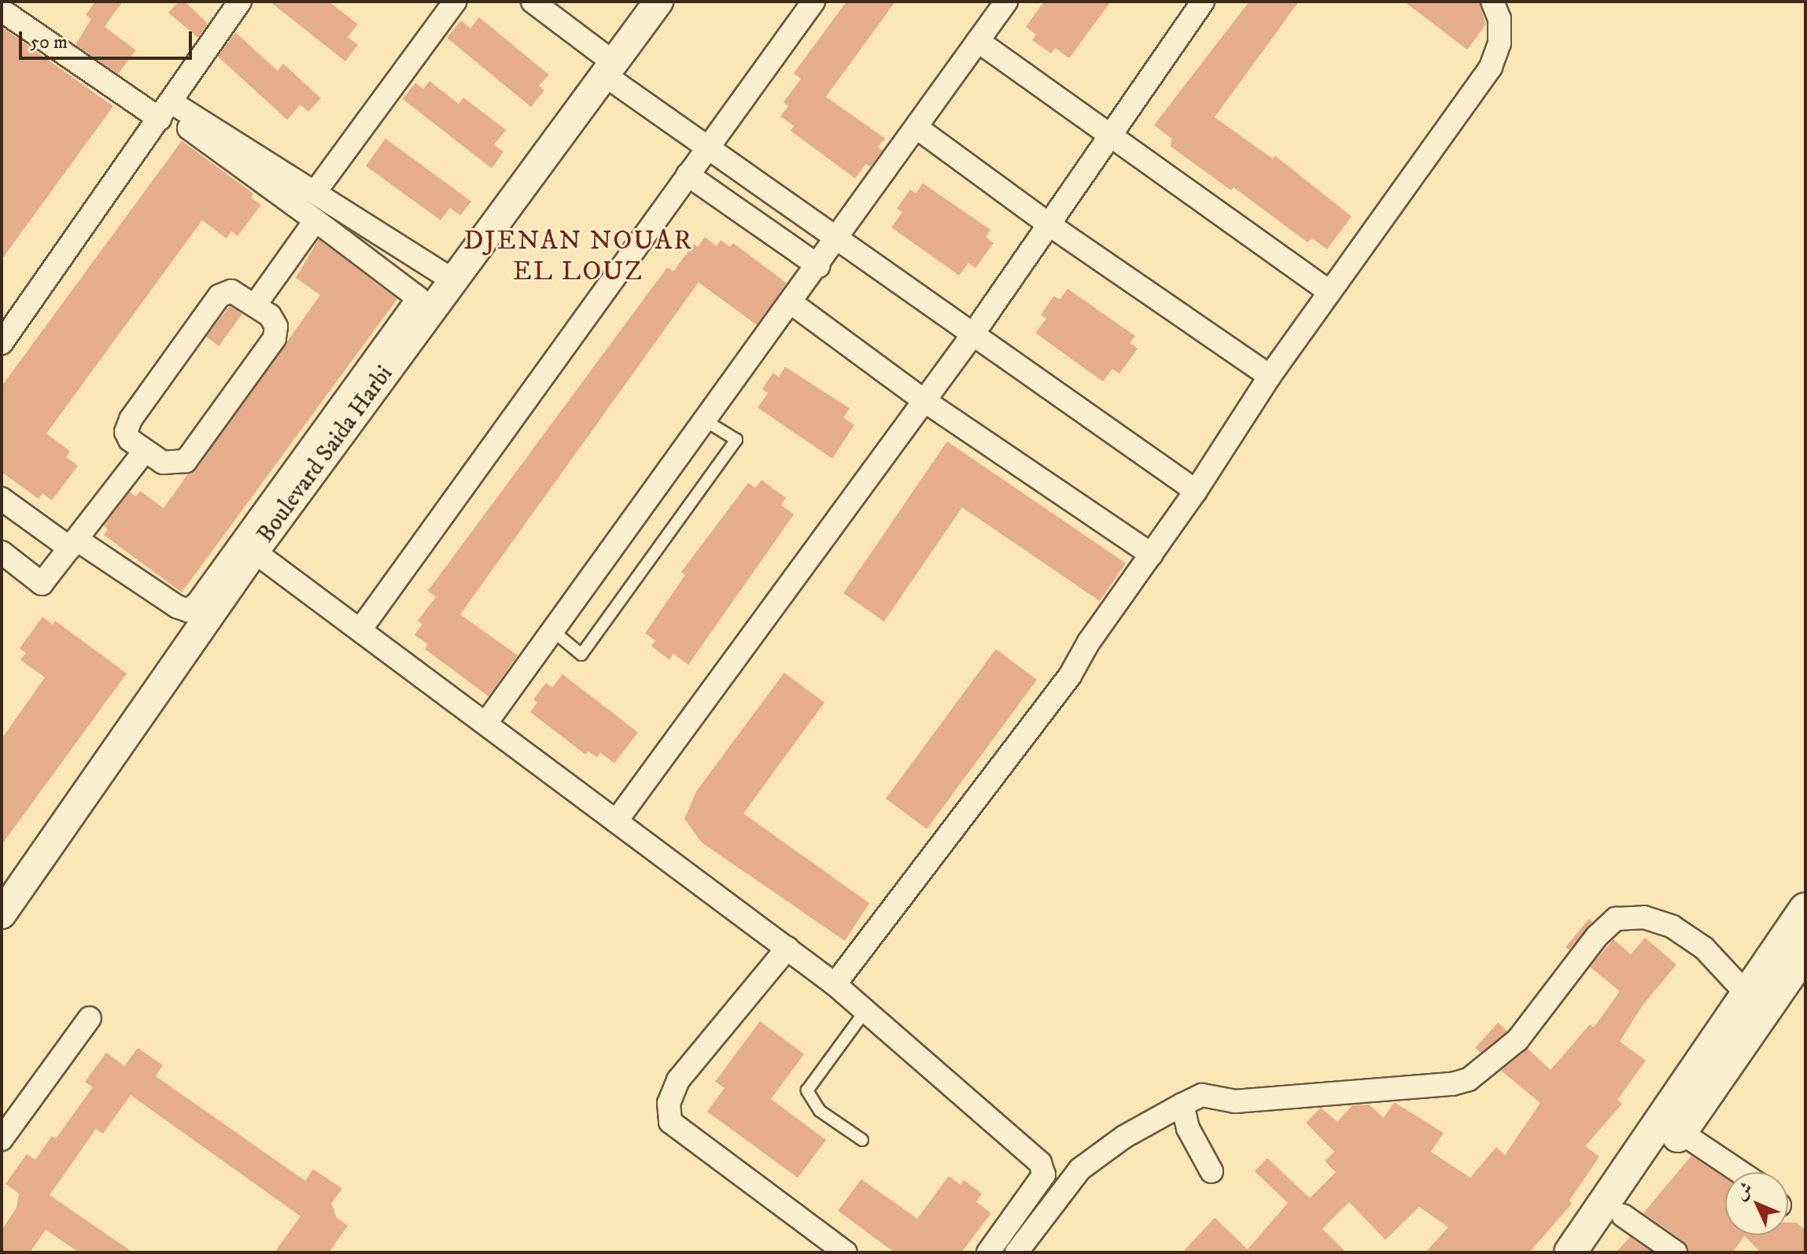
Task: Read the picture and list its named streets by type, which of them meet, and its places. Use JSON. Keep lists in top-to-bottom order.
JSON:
{
  "streets": {
    "street": ["Boulevard Saida Harbi"]
  },
  "districts": ["DJENAN NOUAR EL LOUZ"],
  "scale_bar": "50 m",
  "north": "top left"
}
